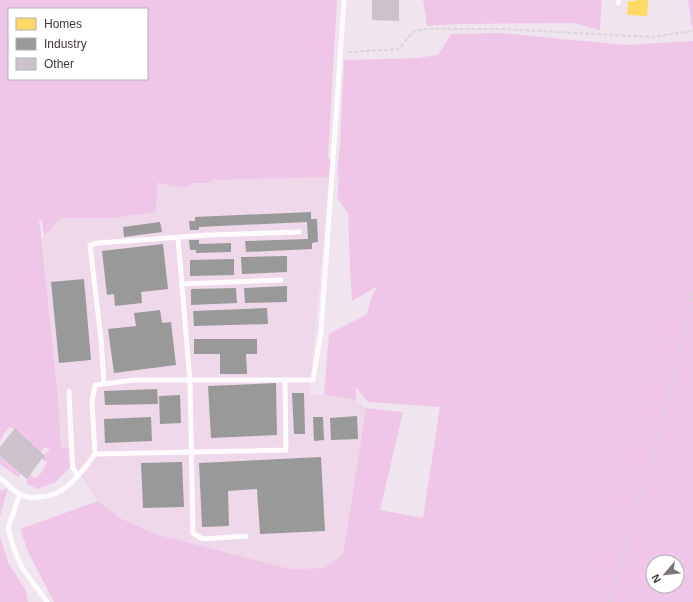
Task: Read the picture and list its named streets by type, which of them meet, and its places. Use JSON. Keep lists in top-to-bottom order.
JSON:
{
  "legend": ["Homes", "Industry", "Other"],
  "north": "bottom left"
}
